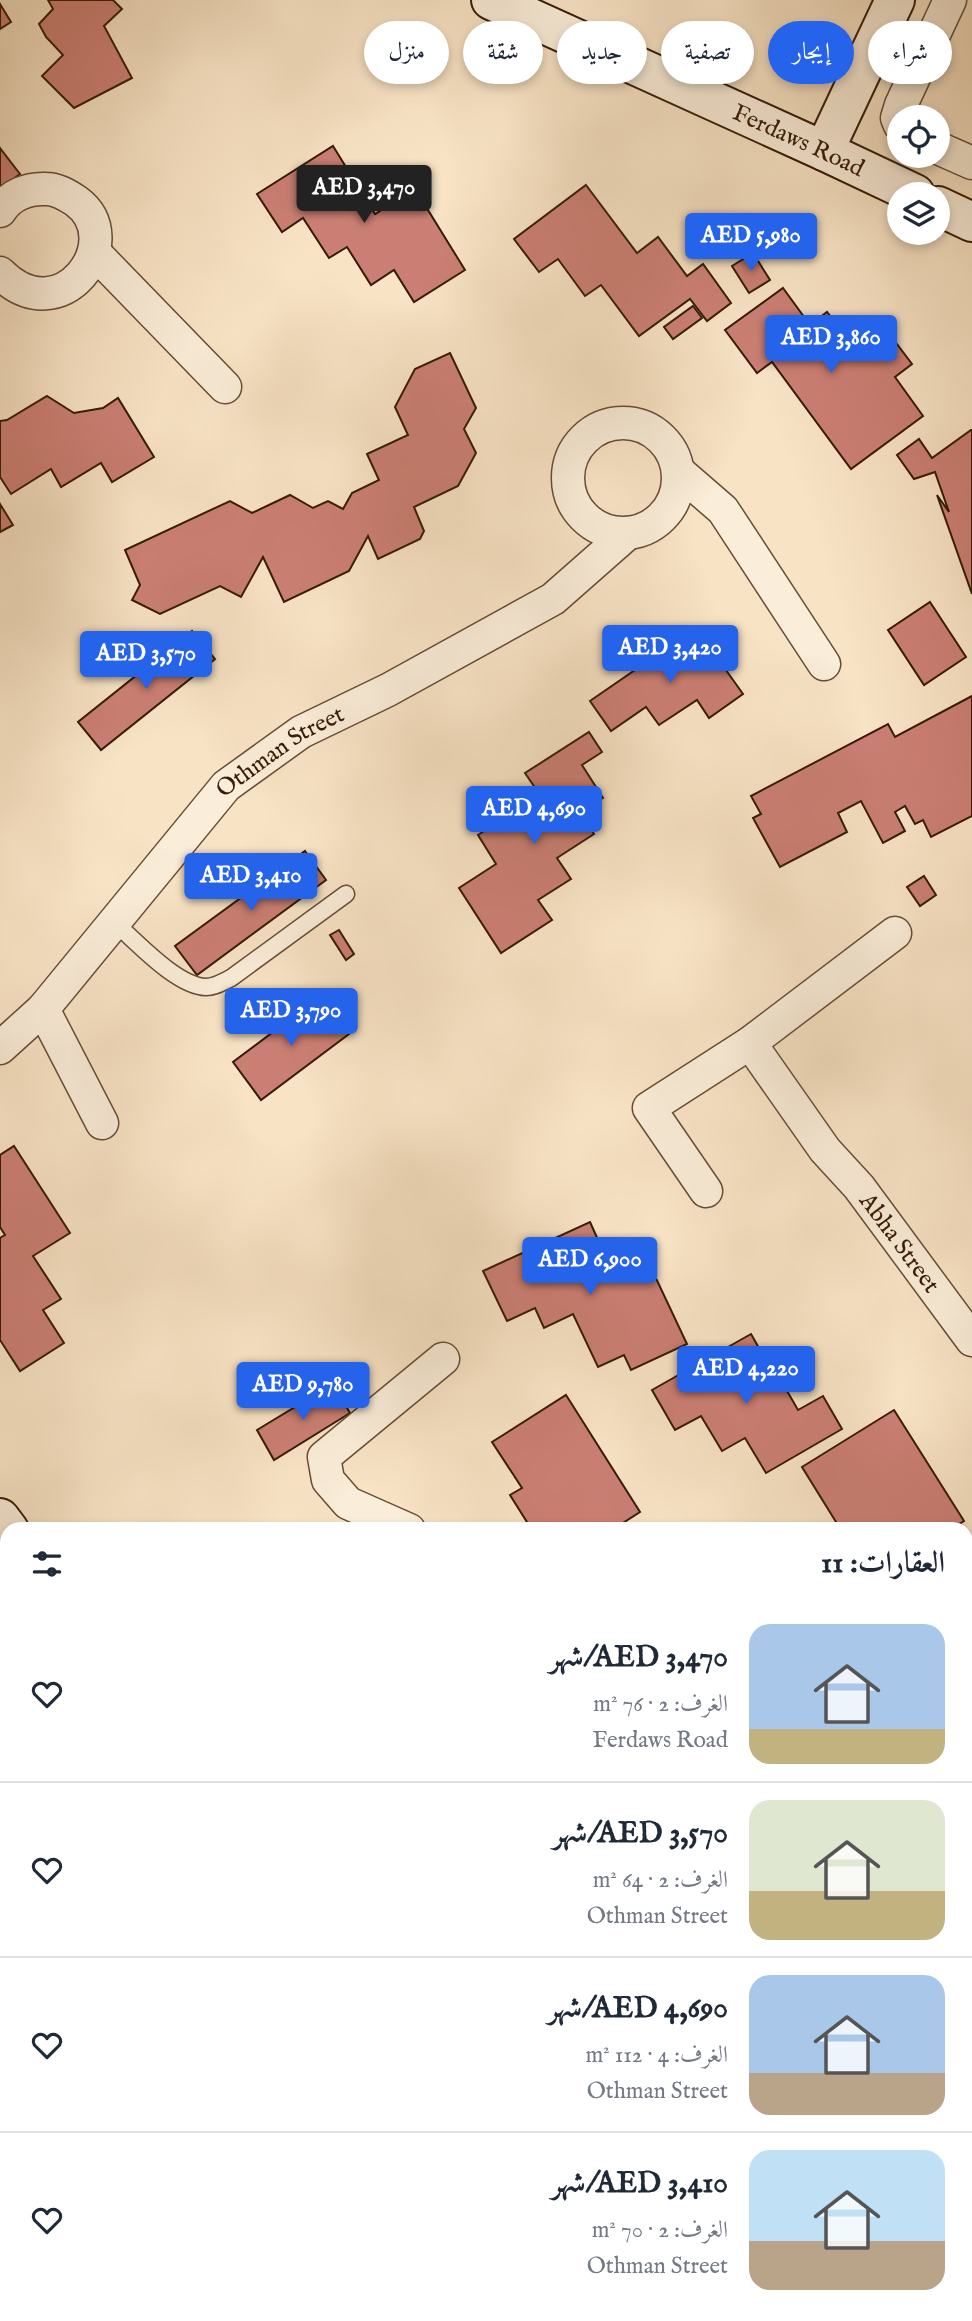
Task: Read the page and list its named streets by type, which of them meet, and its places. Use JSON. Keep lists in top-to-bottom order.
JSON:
{
  "streets": {
    "street": ["Ferdaws Road", "Othman Street", "Abha Street"]
  },
  "page": {
    "chip": [
      "شراء",
      "إيجار",
      "تصفية",
      "جديد",
      "شقة",
      "منزل"
    ],
    "price": [
      "AED 3,470",
      "AED 5,980",
      "AED 3,860",
      "AED 3,420",
      "AED 3,570",
      "AED 4,690",
      "AED 3,410",
      "AED 3,790",
      "AED 6,900",
      "AED 4,220",
      "AED 9,780"
    ],
    "heading": "العقارات: 11",
    "list": [
      {
        "name": "AED 3,470/شهر",
        "note": "الغرف: 2 · 76 m² · Ferdaws Road"
      },
      {
        "name": "AED 3,570/شهر",
        "note": "الغرف: 2 · 64 m² · Othman Street"
      },
      {
        "name": "AED 4,690/شهر",
        "note": "الغرف: 4 · 112 m² · Othman Street"
      },
      {
        "name": "AED 3,410/شهر",
        "note": "الغرف: 2 · 70 m² · Othman Street"
      }
    ]
  }
}
